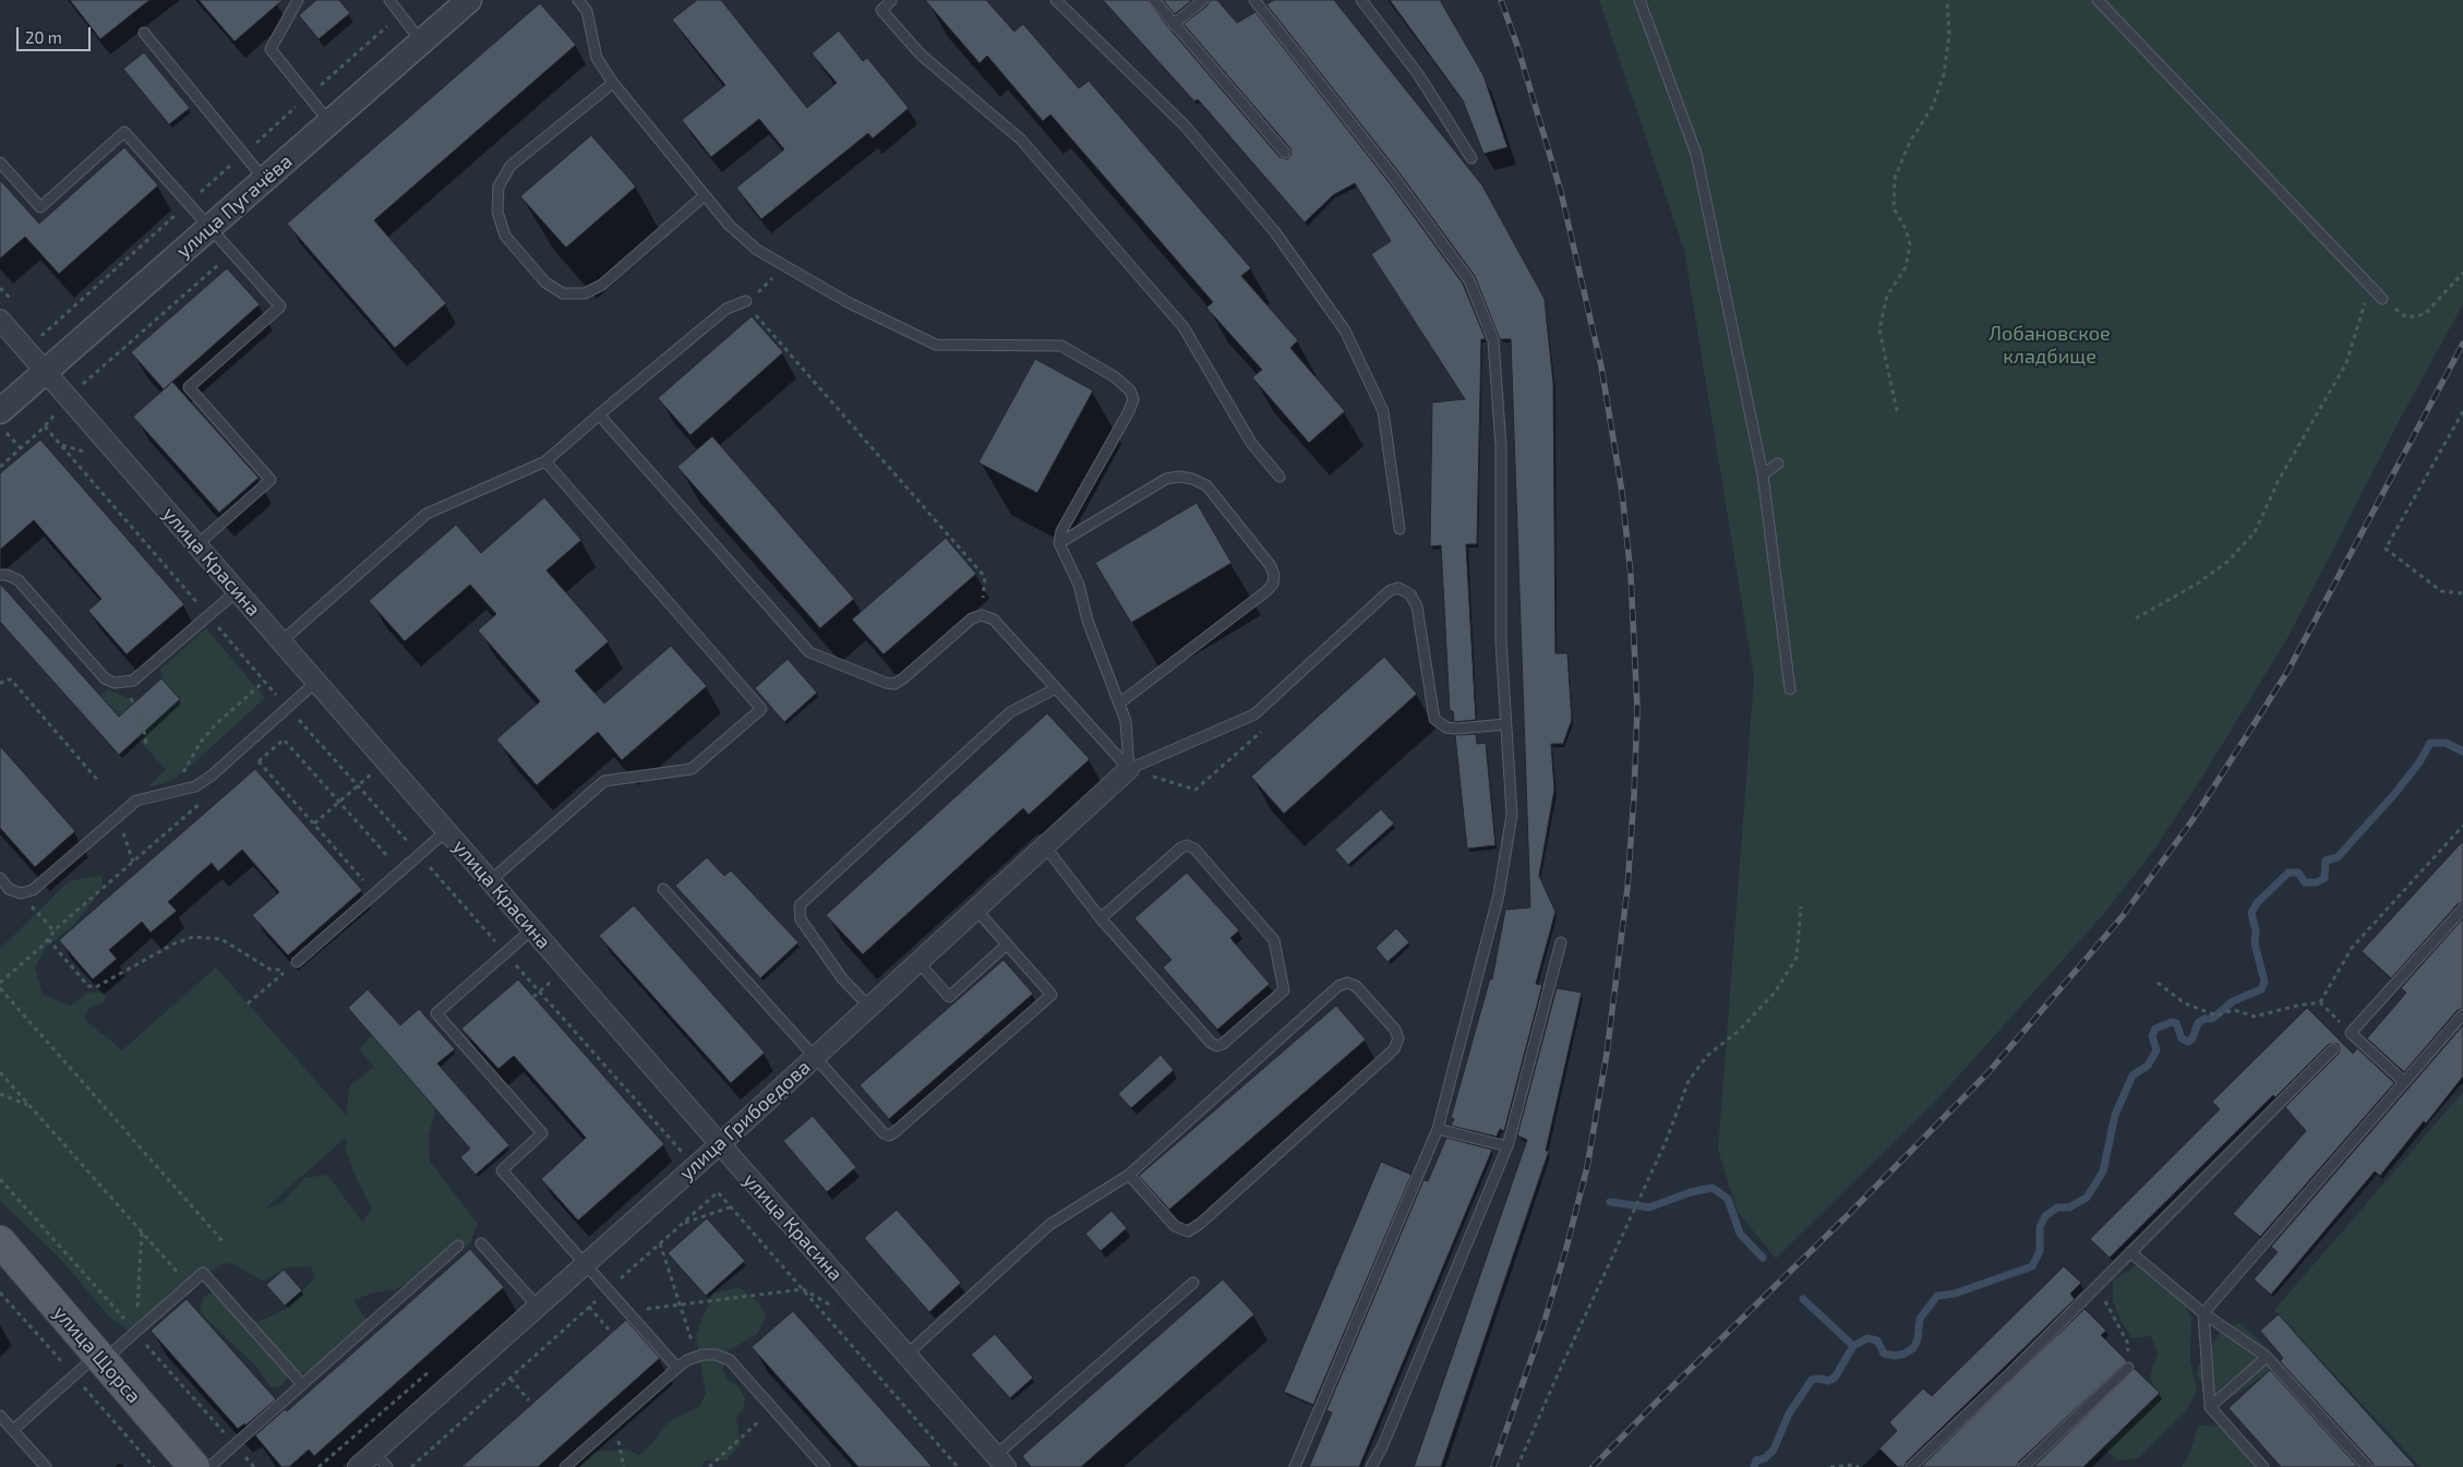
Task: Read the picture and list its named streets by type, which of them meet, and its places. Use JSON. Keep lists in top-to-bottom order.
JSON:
{
  "streets": {
    "main road": ["улица Щорса"],
    "street": ["улица Пугачёва", "улица Красина", "улица Грибоедова"]
  },
  "crossings": [
    ["улица Пугачёва", "улица Красина"],
    ["улица Красина", "улица Грибоедова"]
  ],
  "parks": ["Лобановское кладбище"],
  "scale_bar": "20 m"
}
